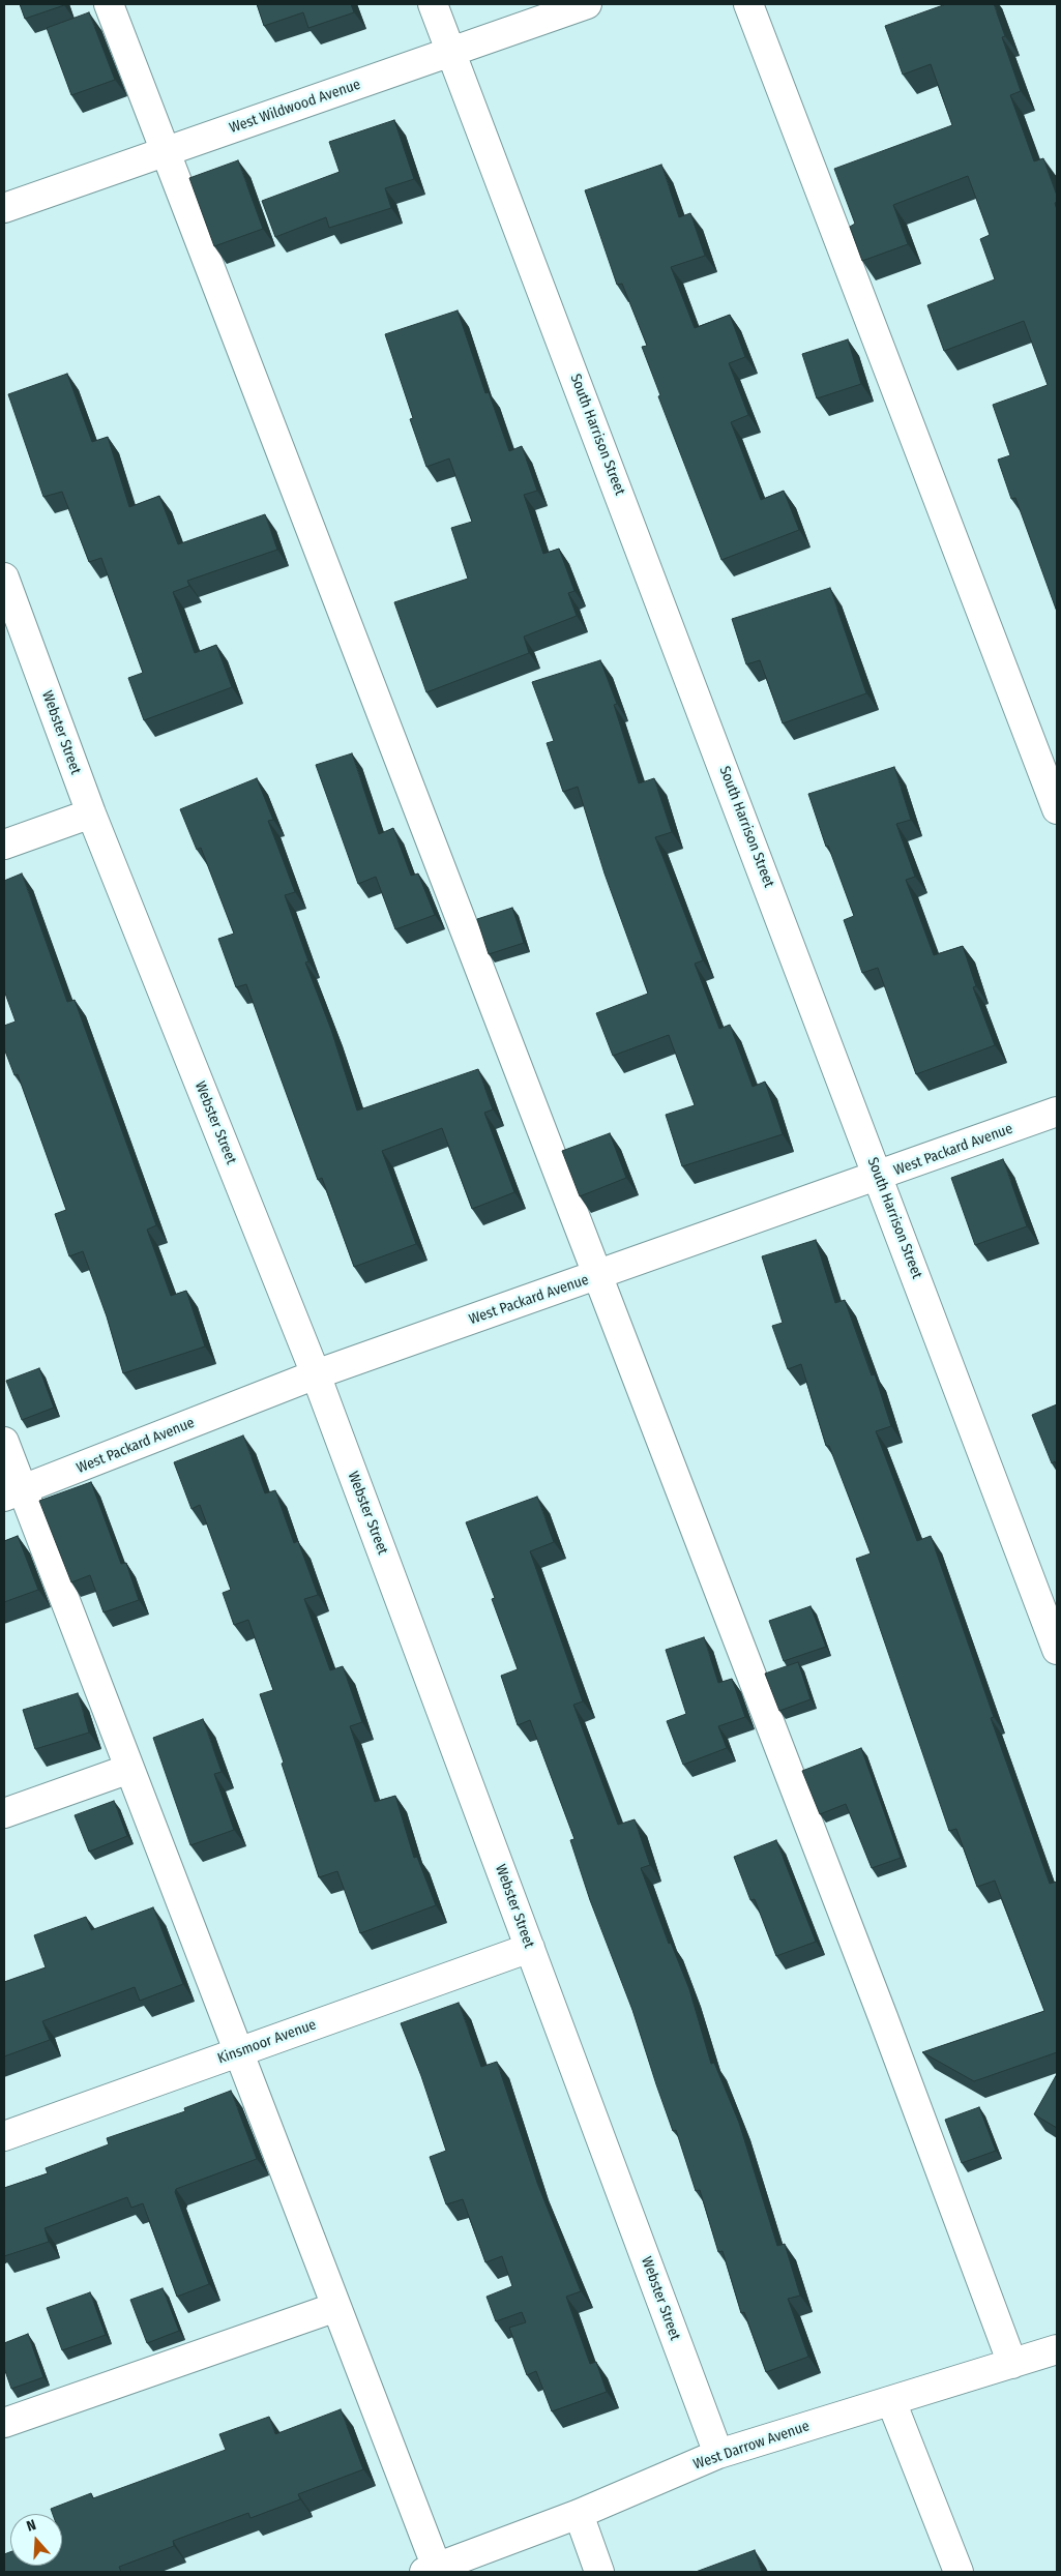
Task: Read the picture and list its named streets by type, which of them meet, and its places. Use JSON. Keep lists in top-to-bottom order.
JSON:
{
  "streets": {
    "street": [
      "West Wildwood Avenue",
      "South Harrison Street",
      "Webster Street",
      "West Packard Avenue",
      "Kinsmoor Avenue",
      "West Darrow Avenue"
    ]
  },
  "crossings": [
    ["West Wildwood Avenue", "South Harrison Street"],
    ["South Harrison Street", "West Packard Avenue"],
    ["Webster Street", "West Packard Avenue"],
    ["Webster Street", "Kinsmoor Avenue"],
    ["Webster Street", "West Darrow Avenue"]
  ],
  "north": "top"
}
